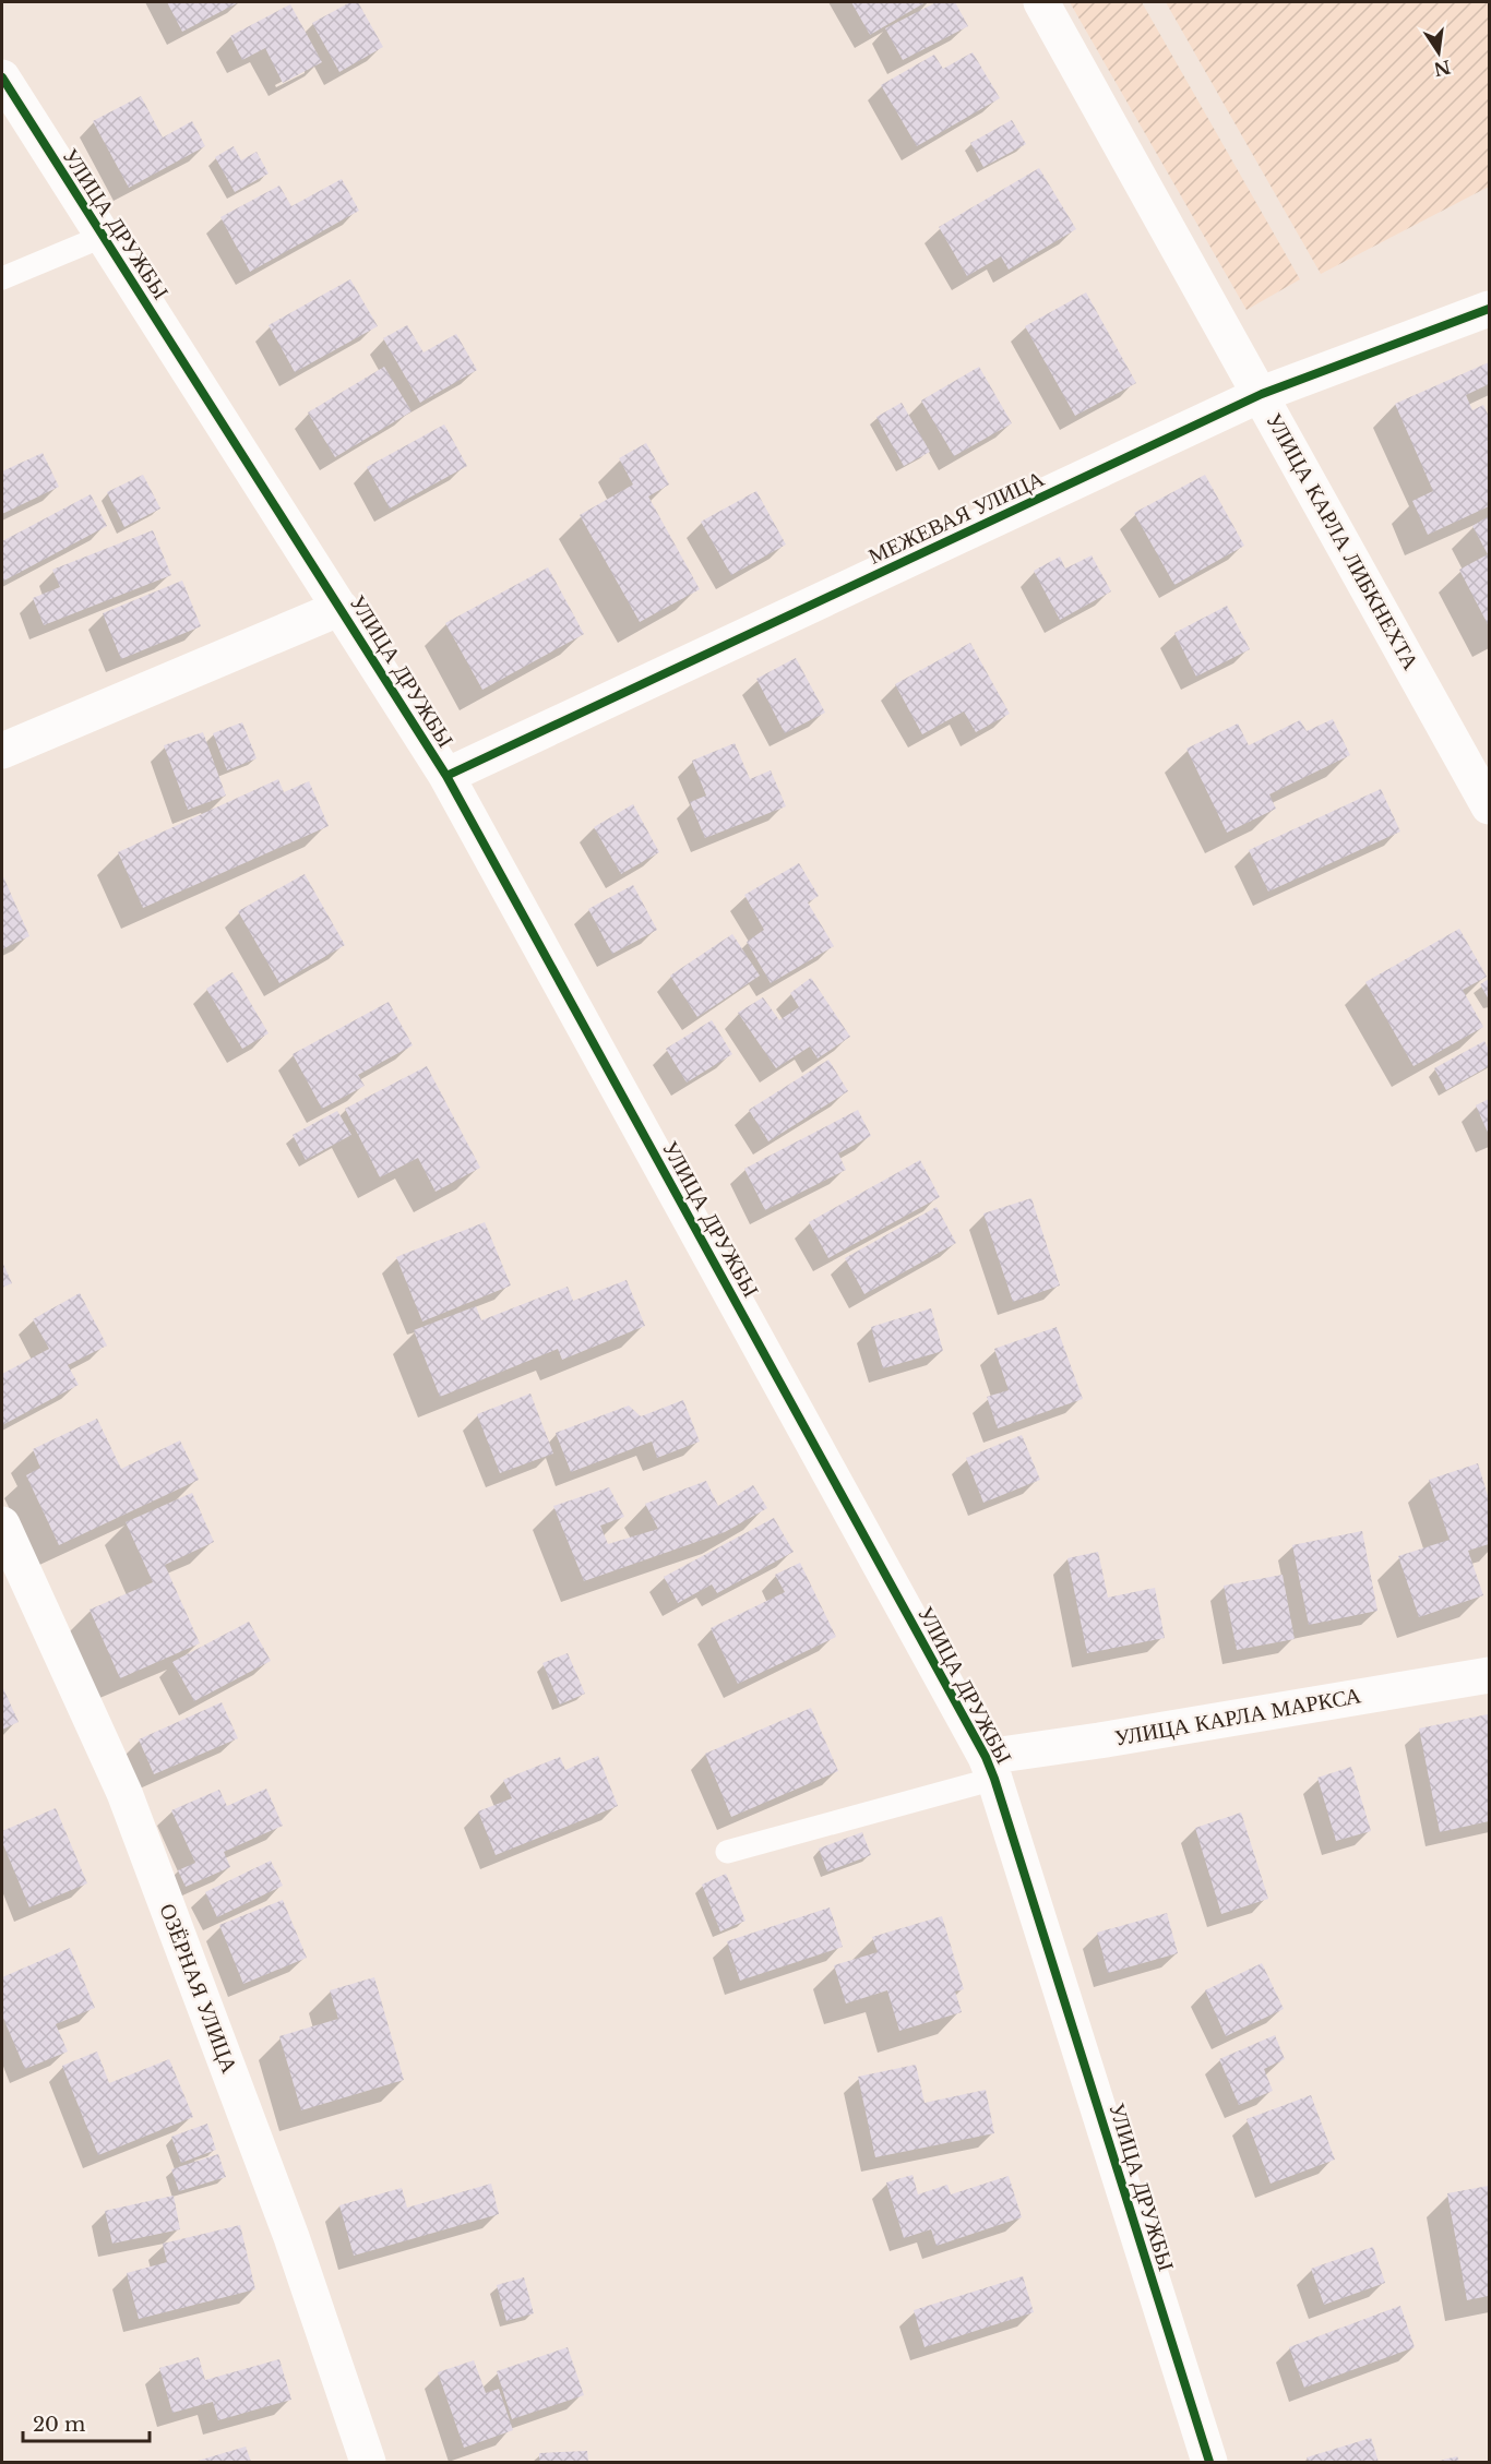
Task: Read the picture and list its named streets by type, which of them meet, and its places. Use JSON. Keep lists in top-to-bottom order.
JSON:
{
  "streets": {
    "street": [
      "УЛИЦА ДРУЖБЫ",
      "МЕЖЕВАЯ УЛИЦА",
      "УЛИЦА КАРЛА ЛИБКНЕХТА",
      "УЛИЦА КАРЛА МАРКСА",
      "ОЗЁРНАЯ УЛИЦА"
    ]
  },
  "crossings": [
    ["УЛИЦА ДРУЖБЫ", "МЕЖЕВАЯ УЛИЦА"],
    ["УЛИЦА ДРУЖБЫ", "УЛИЦА КАРЛА МАРКСА"],
    ["МЕЖЕВАЯ УЛИЦА", "УЛИЦА КАРЛА ЛИБКНЕХТА"]
  ],
  "scale_bar": "20 m",
  "north": "bottom"
}
